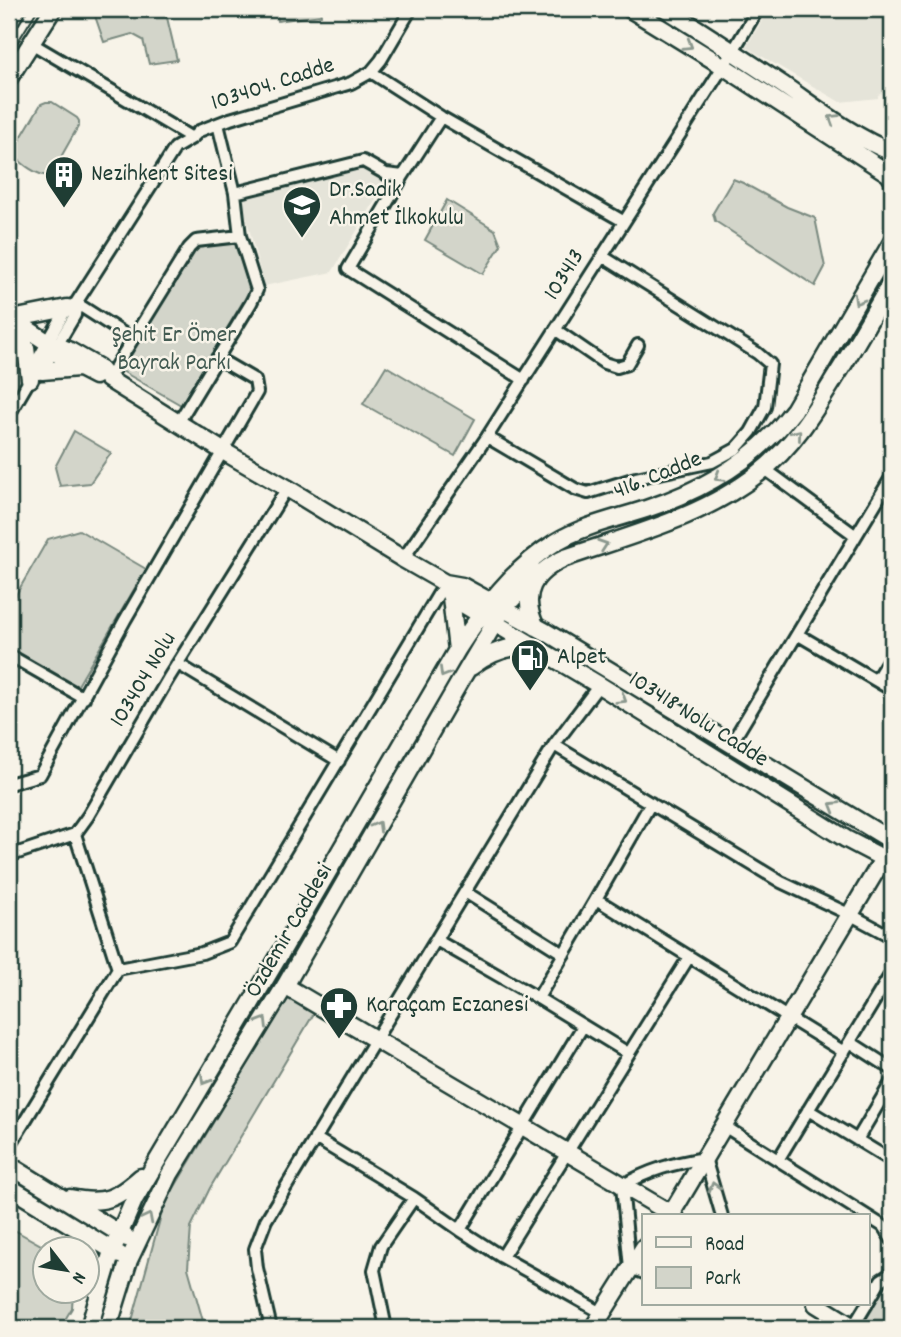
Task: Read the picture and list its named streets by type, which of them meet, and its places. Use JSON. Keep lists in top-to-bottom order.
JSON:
{
  "streets": {
    "main road": ["416. Cadde", "103418 Nolu Cadde", "Özdemir Caddesi"],
    "street": ["103404. Cadde", "103413", "103404 Nolu"]
  },
  "crossings": [
    ["416. Cadde", "103418 Nolu Cadde"],
    ["416. Cadde", "Özdemir Caddesi"],
    ["103418 Nolu Cadde", "Özdemir Caddesi"]
  ],
  "one_way": ["416. Cadde"],
  "parks": ["Şehit Er Ömer Bayrak Parkı"],
  "places": {
    "building": ["Nezihkent Sitesi"],
    "school or university": ["Dr.Sadık Ahmet İlkokulu"],
    "fuel station": ["Alpet"],
    "pharmacy": ["Karaçam Eczanesi"]
  },
  "legend": ["Road", "Park"],
  "north": "bottom right"
}
